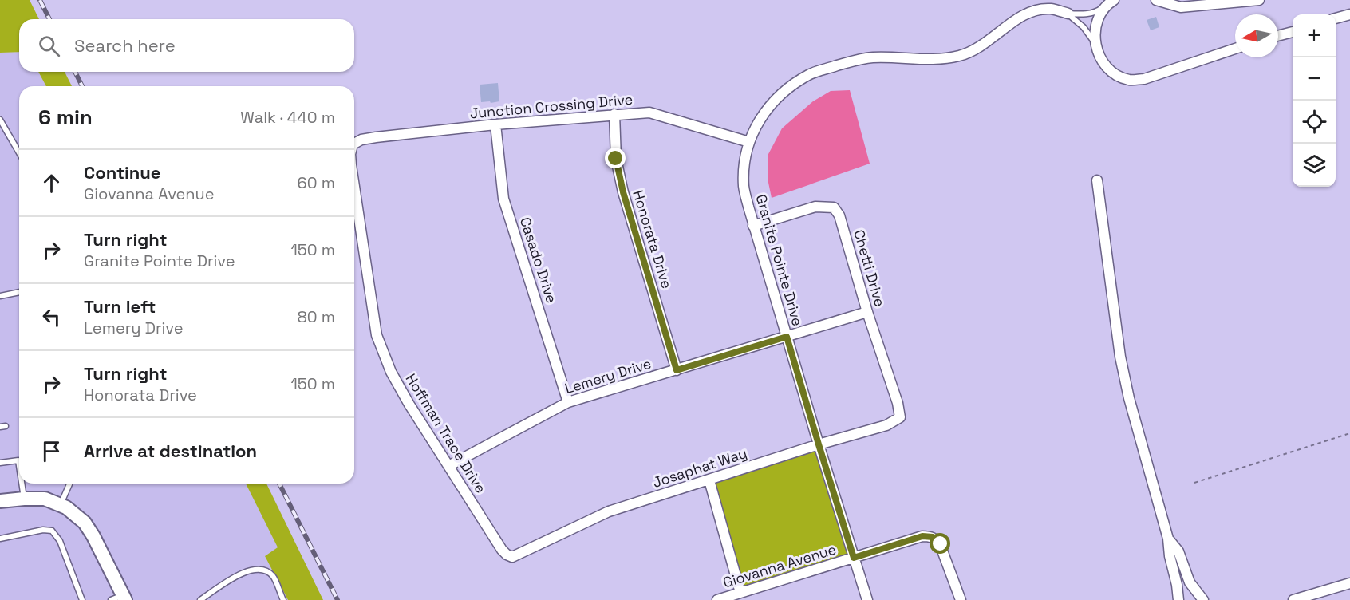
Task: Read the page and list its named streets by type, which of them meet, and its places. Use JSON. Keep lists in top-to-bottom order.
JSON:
{
  "streets": {
    "street": [
      "Junction Crossing Drive",
      "Honorata Drive",
      "Casado Drive",
      "Granite Pointe Drive",
      "Chetti Drive",
      "Lemery Drive",
      "Hoffman Trace Drive",
      "Josaphat Way",
      "Giovanna Avenue"
    ]
  },
  "crossings": [
    ["Junction Crossing Drive", "Honorata Drive"],
    ["Junction Crossing Drive", "Casado Drive"],
    ["Junction Crossing Drive", "Granite Pointe Drive"],
    ["Honorata Drive", "Lemery Drive"],
    ["Casado Drive", "Lemery Drive"],
    ["Granite Pointe Drive", "Chetti Drive"],
    ["Granite Pointe Drive", "Lemery Drive"],
    ["Granite Pointe Drive", "Josaphat Way"],
    ["Granite Pointe Drive", "Giovanna Avenue"],
    ["Chetti Drive", "Lemery Drive"],
    ["Chetti Drive", "Josaphat Way"],
    ["Lemery Drive", "Hoffman Trace Drive"],
    ["Hoffman Trace Drive", "Josaphat Way"]
  ],
  "north": "left",
  "page": {
    "map_buttons": ["+", "−"],
    "search": "Search here",
    "heading": ["6 min", "Walk · 440 m"],
    "list": [
      ["Continue", "Giovanna Avenue", "60 m"],
      ["Turn right", "Granite Pointe Drive", "150 m"],
      ["Turn left", "Lemery Drive", "80 m"],
      ["Turn right", "Honorata Drive", "150 m"],
      "Arrive at destination"
    ]
  }
}
